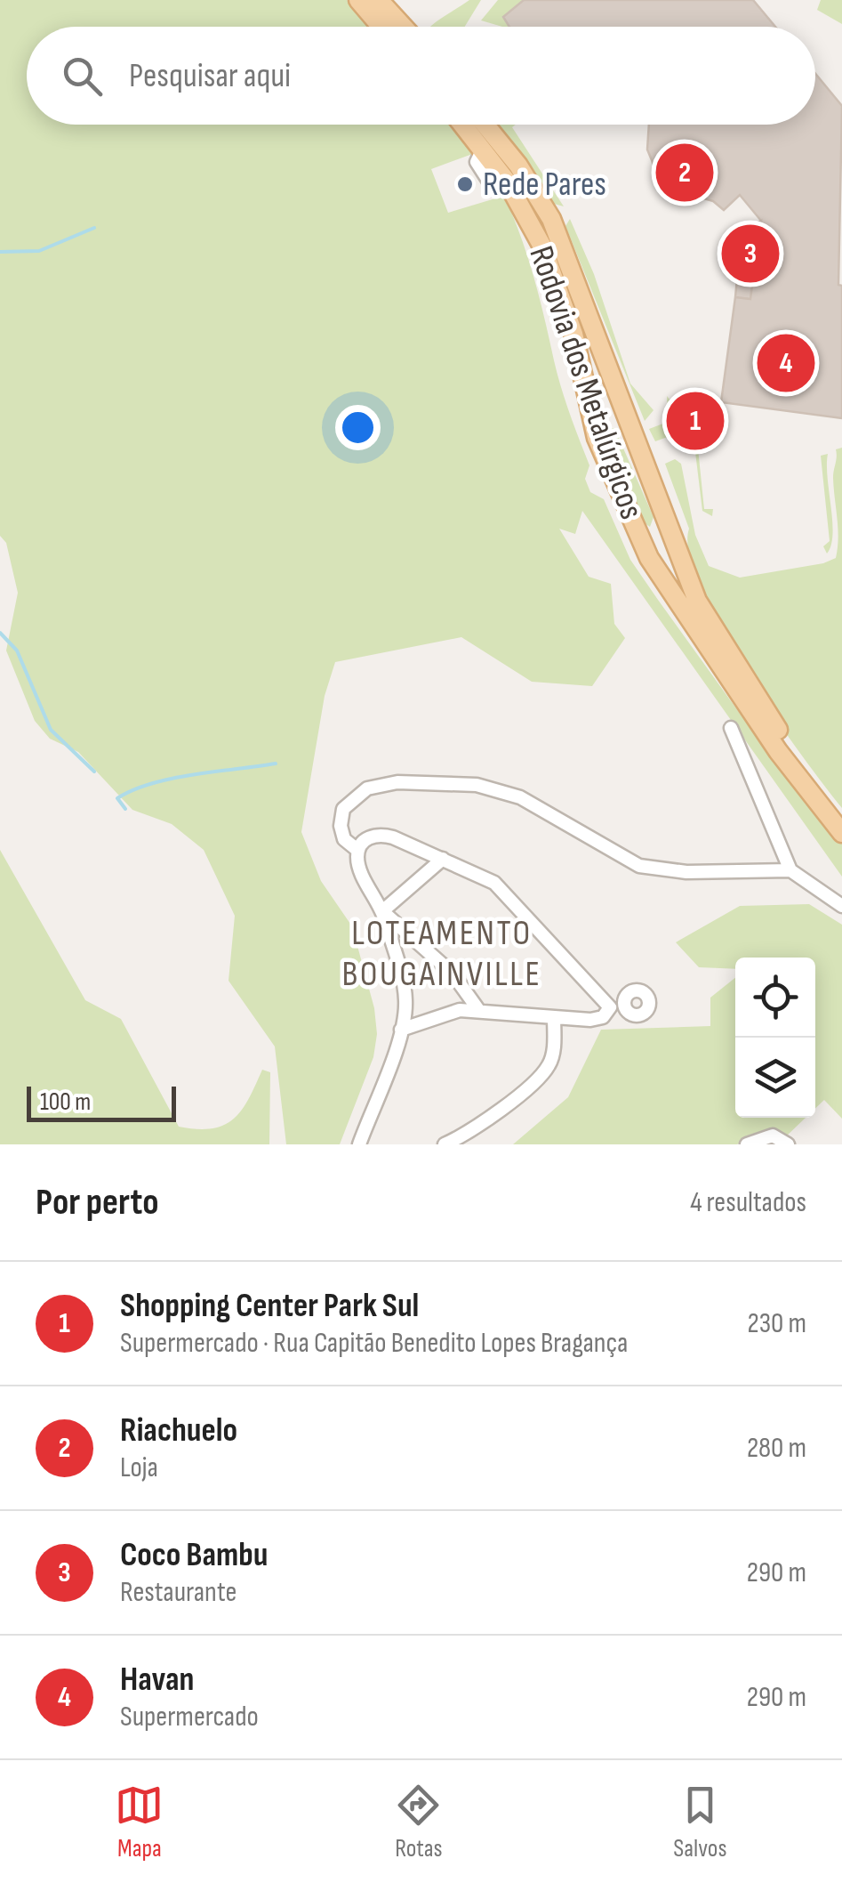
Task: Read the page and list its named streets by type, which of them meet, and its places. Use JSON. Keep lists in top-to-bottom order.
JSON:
{
  "streets": {
    "main road": ["Rodovia dos Metalúrgicos"]
  },
  "districts": ["LOTEAMENTO BOUGAINVILLE"],
  "places": ["Rede Pares"],
  "scale_bar": "100 m",
  "page": {
    "search": "Pesquisar aqui",
    "pins": [
      "2",
      "3",
      "4",
      "1"
    ],
    "scale": "100 m",
    "heading": ["Por perto", "4 resultados"],
    "list": [
      {
        "mark": "1",
        "name": "Shopping Center Park Sul",
        "note": "Supermercado · Rua Capitão Benedito Lopes Bragança",
        "value": "230 m"
      },
      {
        "mark": "2",
        "name": "Riachuelo",
        "note": "Loja",
        "value": "280 m"
      },
      {
        "mark": "3",
        "name": "Coco Bambu",
        "note": "Restaurante",
        "value": "290 m"
      },
      {
        "mark": "4",
        "name": "Havan",
        "note": "Supermercado",
        "value": "290 m"
      }
    ],
    "nav": ["Mapa", "Rotas", "Salvos"]
  }
}
